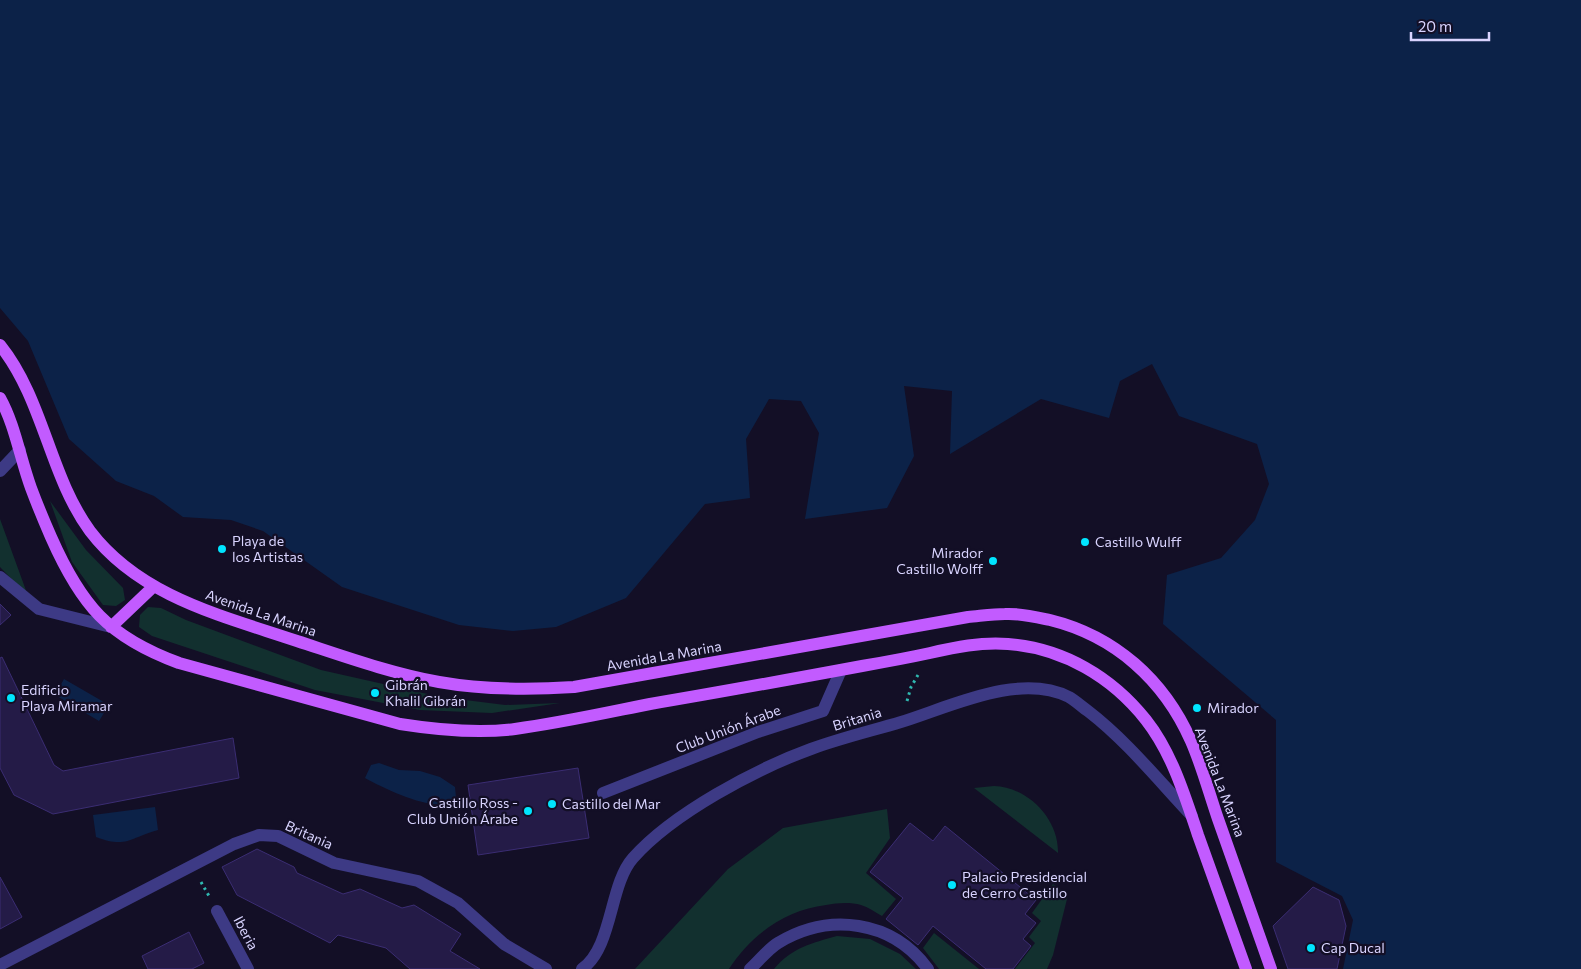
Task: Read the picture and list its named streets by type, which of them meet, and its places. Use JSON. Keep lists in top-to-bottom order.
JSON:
{
  "streets": {
    "main road": ["Avenida La Marina"],
    "street": ["Britania", "Club Unión Árabe", "Iberia"]
  },
  "places": [
    "Castillo Wulff",
    "Playa de los Artistas",
    "Mirador Castillo Wolff",
    "Gibrán Khalil Gibrán",
    "Edificio Playa Miramar",
    "Mirador",
    "Castillo del Mar",
    "Castillo Ross - Club Unión Árabe",
    "Palacio Presidencial de Cerro Castillo",
    "Cap Ducal"
  ],
  "scale_bar": "20 m"
}
